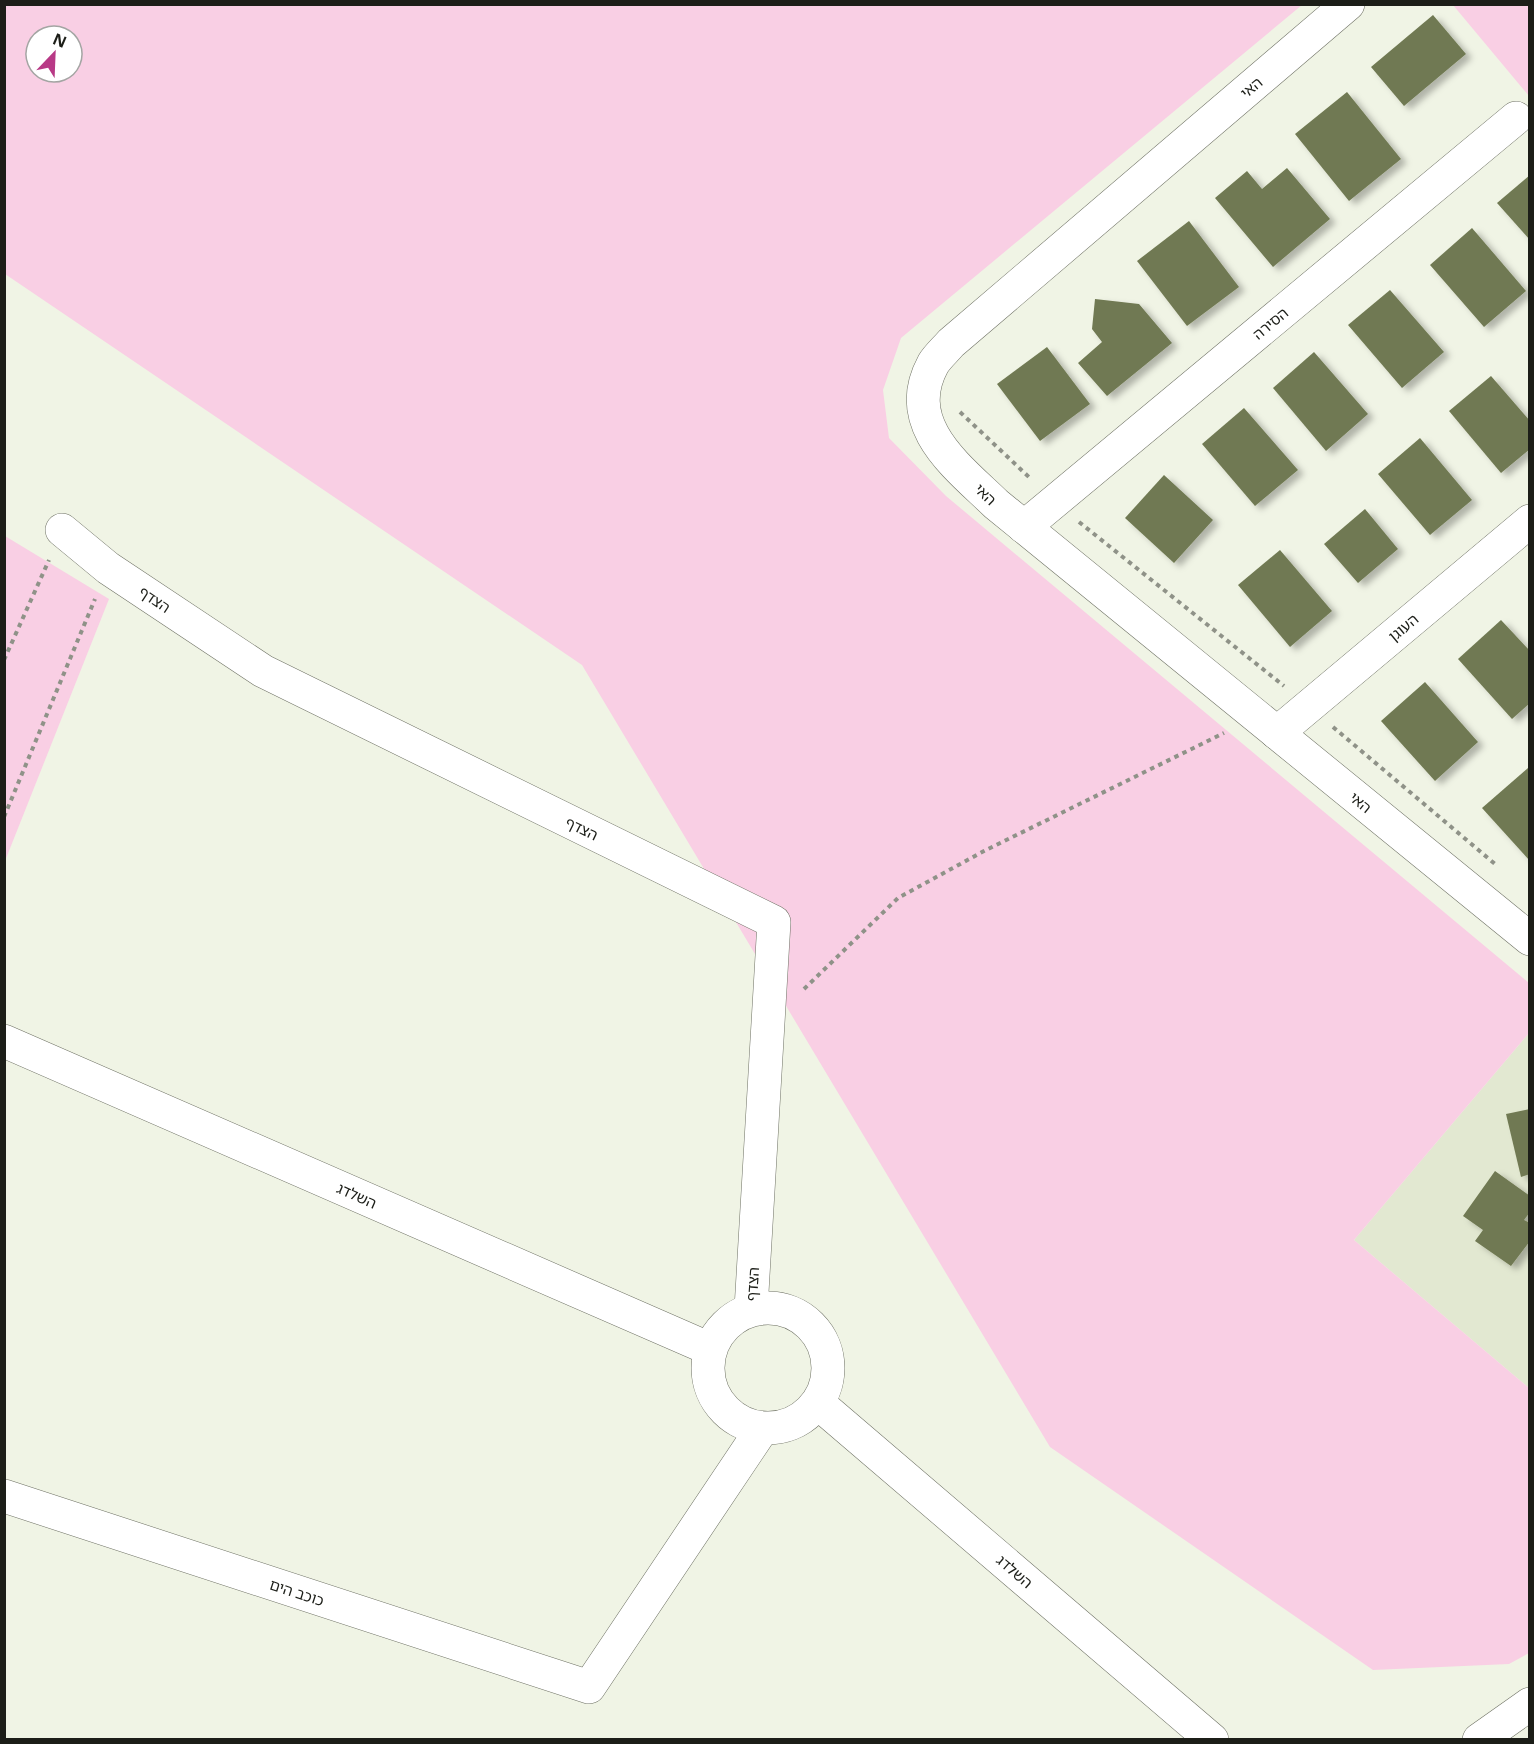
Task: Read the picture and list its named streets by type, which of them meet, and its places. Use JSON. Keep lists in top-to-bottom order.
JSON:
{
  "streets": {
    "street": [
      "האי",
      "הסירה",
      "הצדף",
      "העוגן",
      "השלדג",
      "כוכב הים"
    ]
  },
  "crossings": [
    ["האי", "הסירה"],
    ["האי", "העוגן"],
    ["הצדף", "השלדג"],
    ["הצדף", "כוכב הים"],
    ["השלדג", "כוכב הים"]
  ],
  "north": "top right"
}
